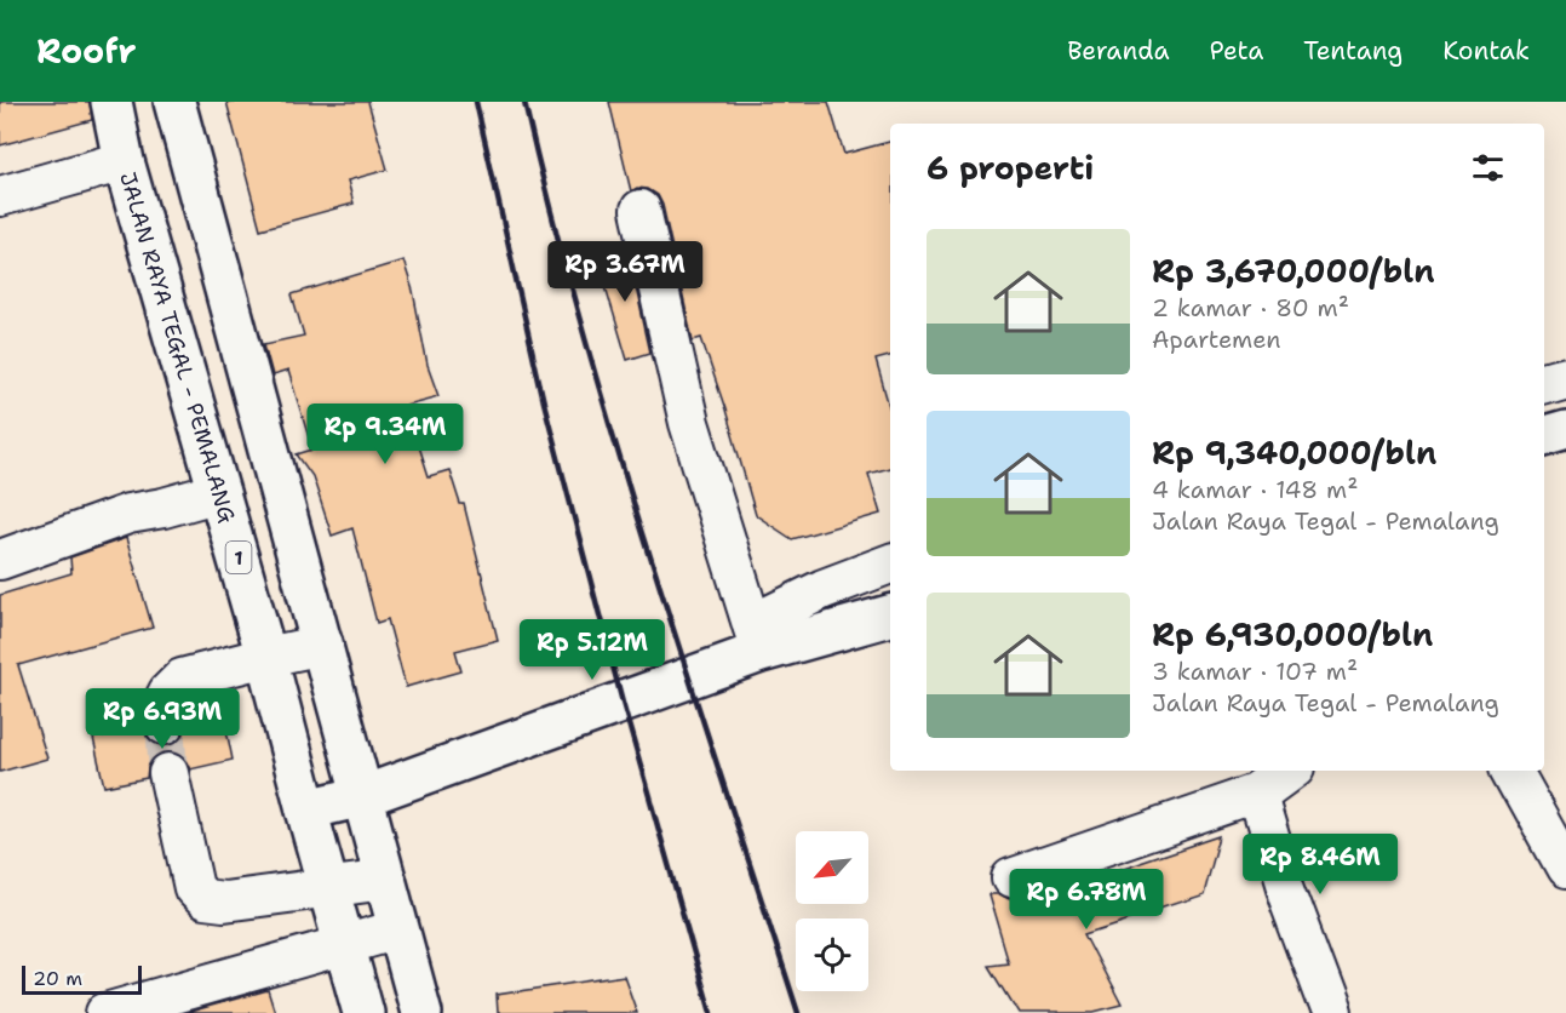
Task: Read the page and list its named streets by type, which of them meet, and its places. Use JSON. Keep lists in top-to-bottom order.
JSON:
{
  "streets": {
    "main road": ["JALAN RAYA TEGAL - PEMALANG", "1"]
  },
  "scale_bar": "20 m",
  "north": "bottom left",
  "page": {
    "header": "Roofr",
    "nav": [
      "Beranda",
      "Peta",
      "Tentang",
      "Kontak"
    ],
    "heading": "6 properti",
    "list": [
      {
        "name": "Rp 3,670,000/bln",
        "note": "2 kamar · 80 m² · Apartemen"
      },
      {
        "name": "Rp 9,340,000/bln",
        "note": "4 kamar · 148 m² · Jalan Raya Tegal - Pemalang"
      },
      {
        "name": "Rp 6,930,000/bln",
        "note": "3 kamar · 107 m² · Jalan Raya Tegal - Pemalang"
      }
    ],
    "price": [
      "Rp 3.67M",
      "Rp 9.34M",
      "Rp 5.12M",
      "Rp 6.93M",
      "Rp 8.46M",
      "Rp 6.78M"
    ],
    "scale": "20 m"
  }
}
